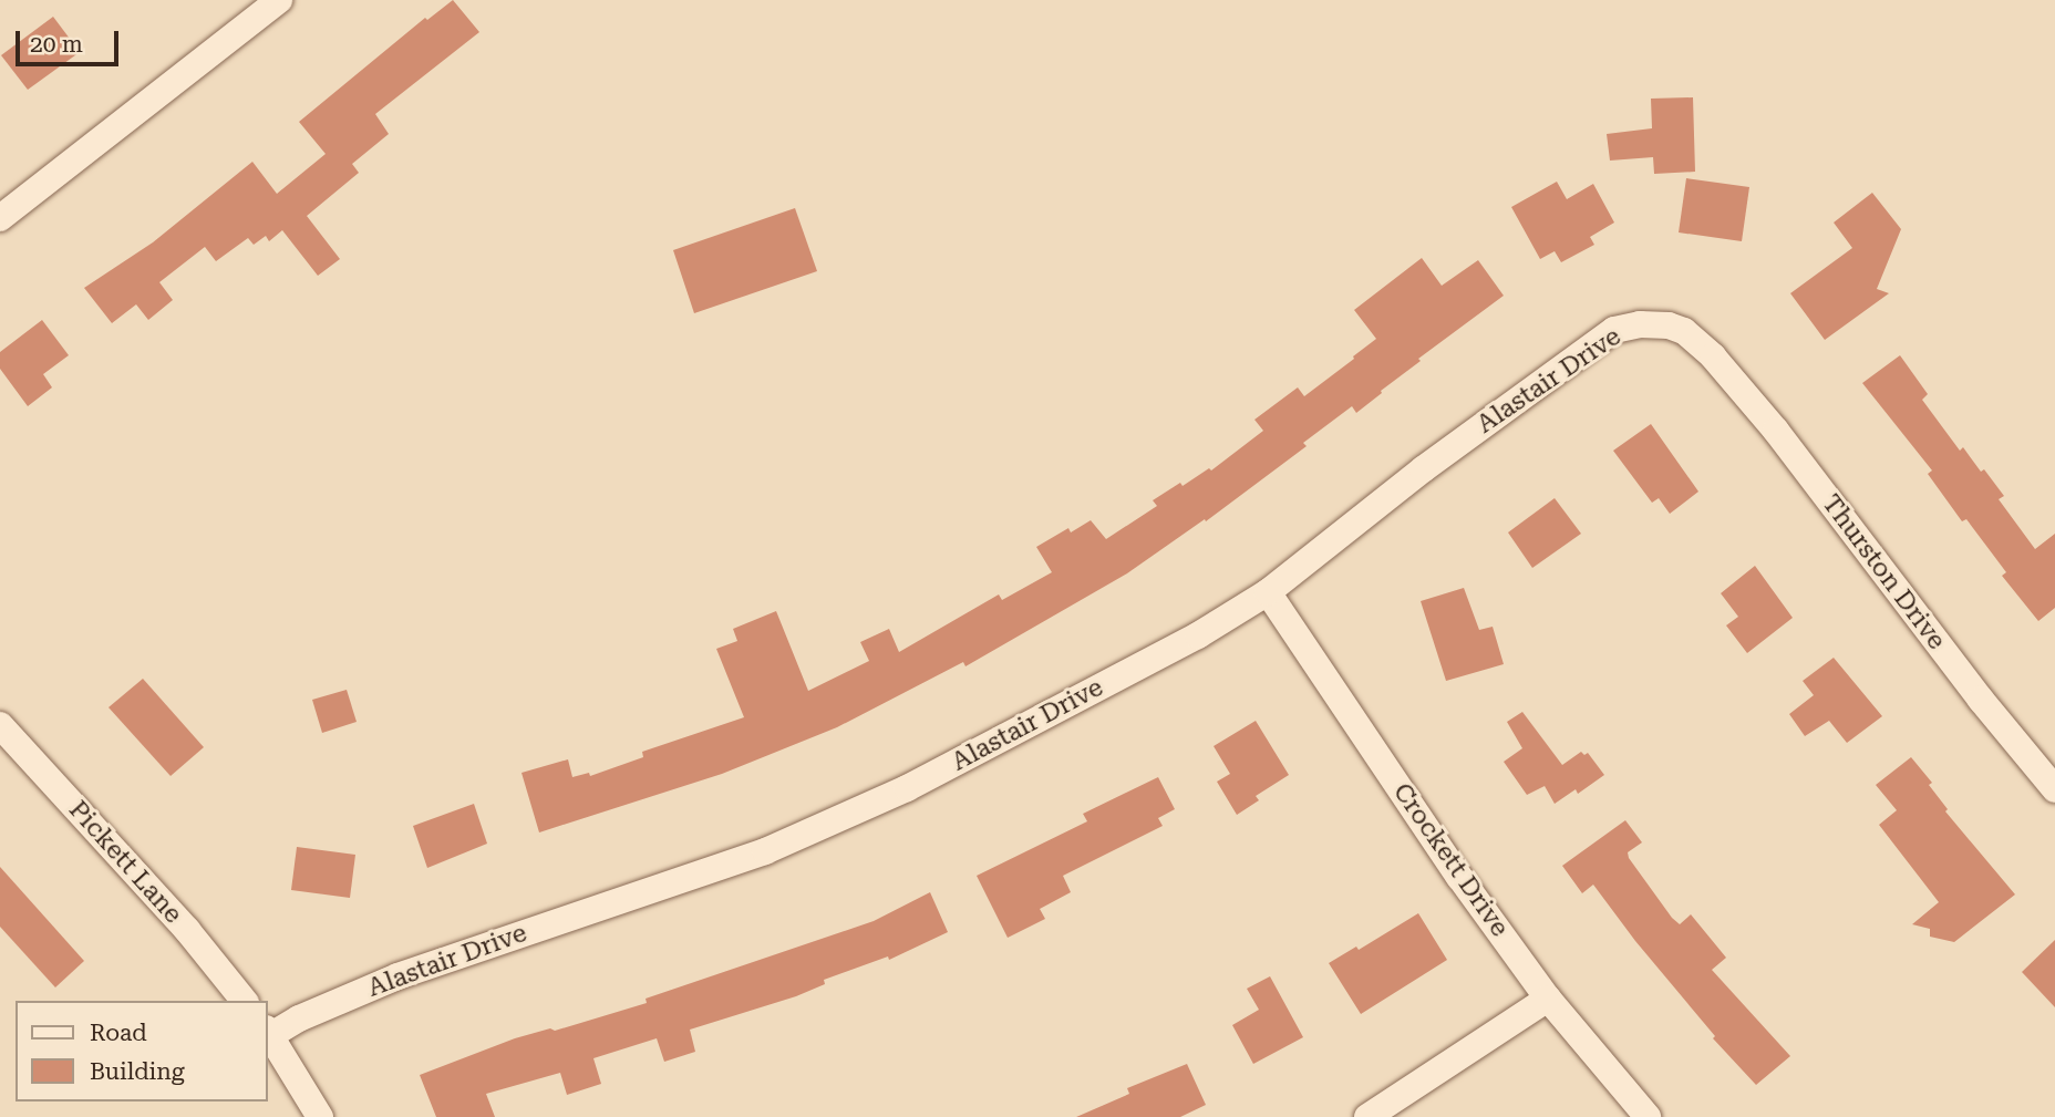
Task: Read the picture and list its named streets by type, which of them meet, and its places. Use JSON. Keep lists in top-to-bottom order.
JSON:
{
  "streets": {
    "street": [
      "Alastair Drive",
      "Thurston Drive",
      "Crockett Drive",
      "Pickett Lane"
    ]
  },
  "crossings": [
    ["Alastair Drive", "Thurston Drive"],
    ["Alastair Drive", "Crockett Drive"]
  ],
  "legend": ["Road", "Building"],
  "scale_bar": "20 m"
}
